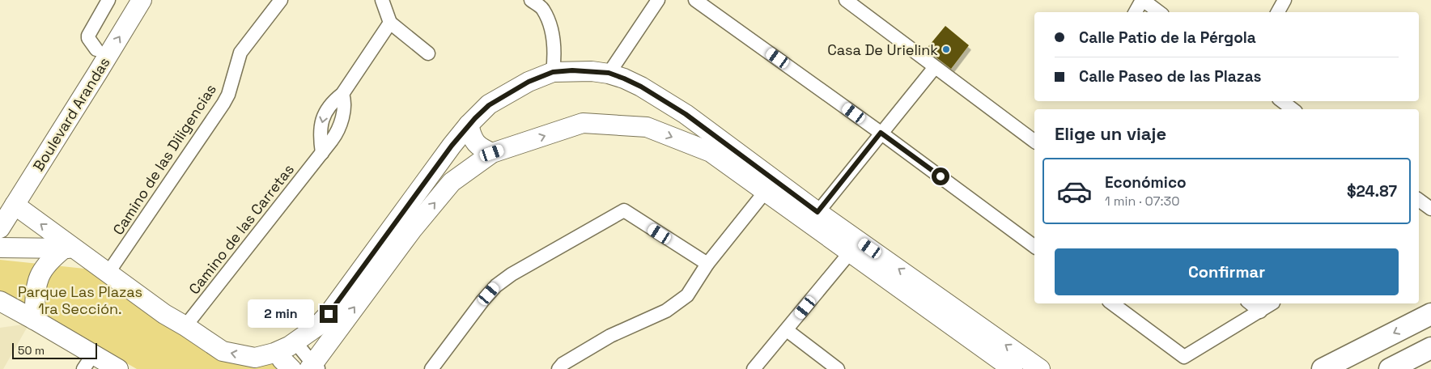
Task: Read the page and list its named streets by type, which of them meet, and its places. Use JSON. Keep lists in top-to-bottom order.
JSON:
{
  "streets": {
    "street": ["Boulevard Arandas", "Camino de las Diligencias", "Camino de las Carretas"]
  },
  "parks": ["Parque Las Plazas 1ra Sección."],
  "places": ["Casa De Urielink"],
  "scale_bar": "50 m",
  "page": {
    "banner": ["Calle Patio de la Pérgola", "Calle Paseo de las Plazas"],
    "heading": "Elige un viaje",
    "list": [
      {
        "name": "Económico",
        "note": "1 min · 07:30",
        "value": "$24.87"
      }
    ],
    "buttons": "Confirmar",
    "bubble": "2 min",
    "scale": "50 m"
  }
}
